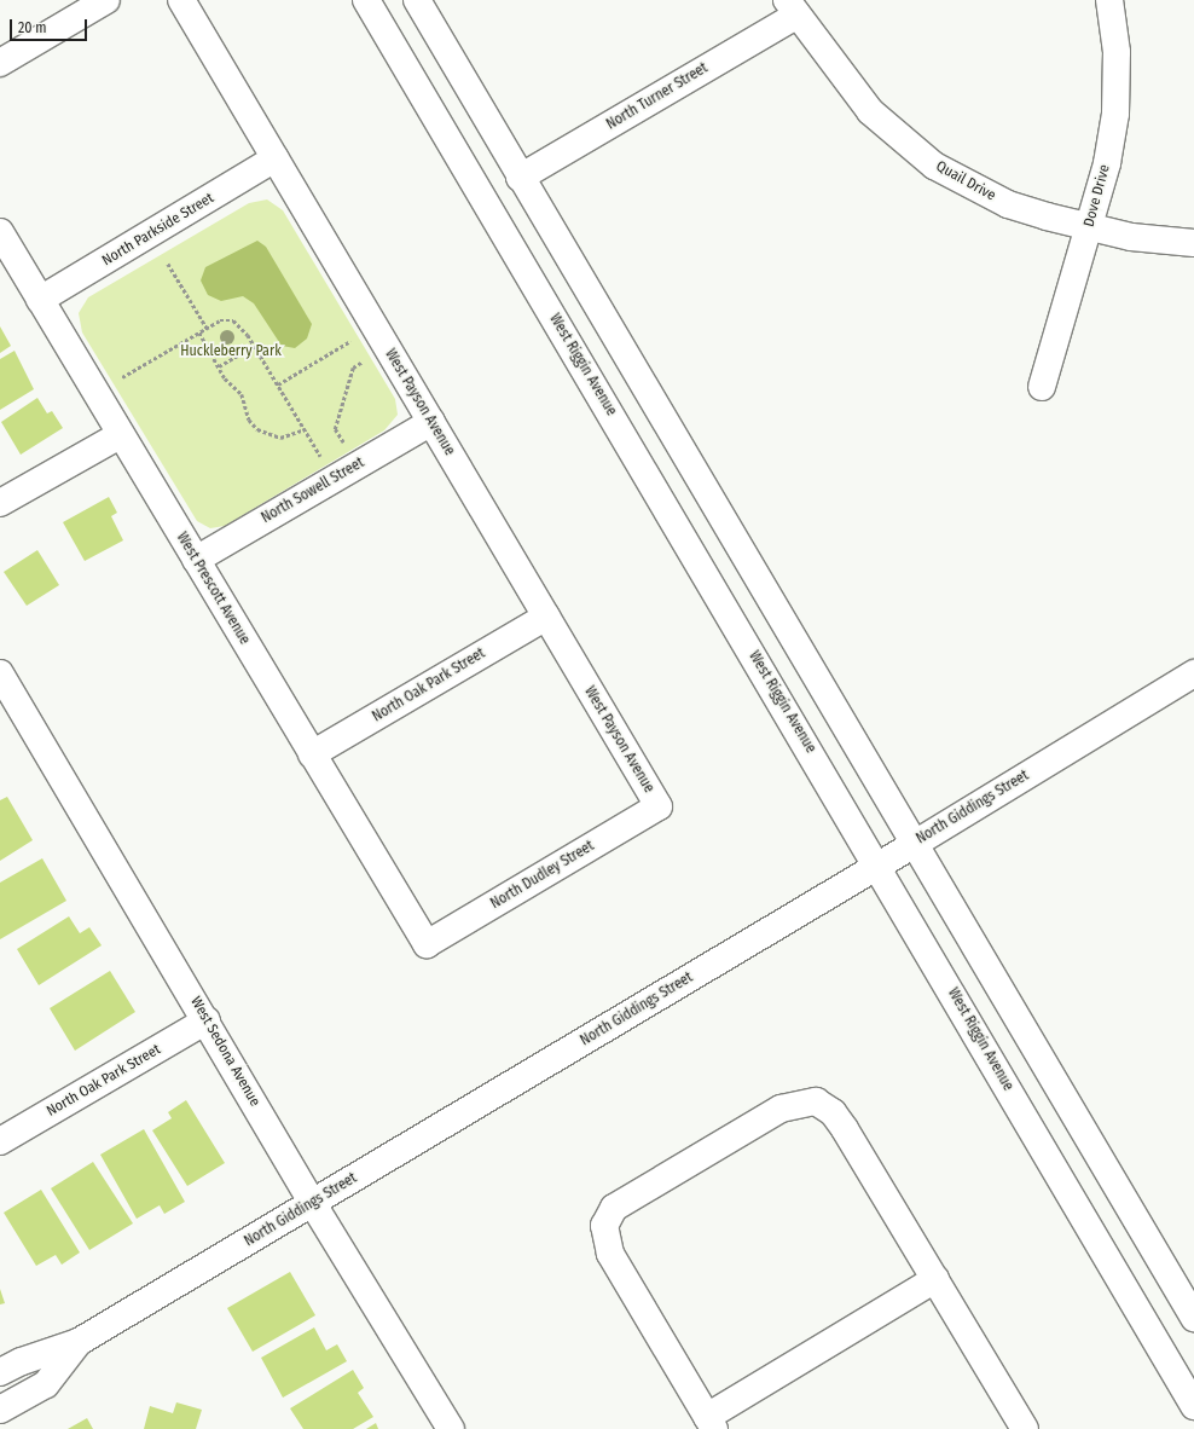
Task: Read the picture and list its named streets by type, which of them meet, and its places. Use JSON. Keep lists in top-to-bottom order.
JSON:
{
  "streets": {
    "street": [
      "North Turner Street",
      "Quail Drive",
      "Dove Drive",
      "North Parkside Street",
      "West Riggin Avenue",
      "West Payson Avenue",
      "North Sowell Street",
      "West Prescott Avenue",
      "North Oak Park Street",
      "North Giddings Street",
      "North Dudley Street",
      "West Sedona Avenue"
    ]
  },
  "crossings": [
    ["North Turner Street", "Quail Drive"],
    ["Quail Drive", "Dove Drive"],
    ["North Parkside Street", "West Payson Avenue"],
    ["North Parkside Street", "West Prescott Avenue"],
    ["West Riggin Avenue", "North Giddings Street"],
    ["West Payson Avenue", "North Sowell Street"],
    ["West Payson Avenue", "North Oak Park Street"],
    ["West Payson Avenue", "North Dudley Street"],
    ["North Sowell Street", "West Prescott Avenue"],
    ["West Prescott Avenue", "North Oak Park Street"],
    ["West Prescott Avenue", "North Dudley Street"],
    ["North Oak Park Street", "West Sedona Avenue"],
    ["North Giddings Street", "West Sedona Avenue"]
  ],
  "parks": ["Huckleberry Park"],
  "scale_bar": "20 m"
}
